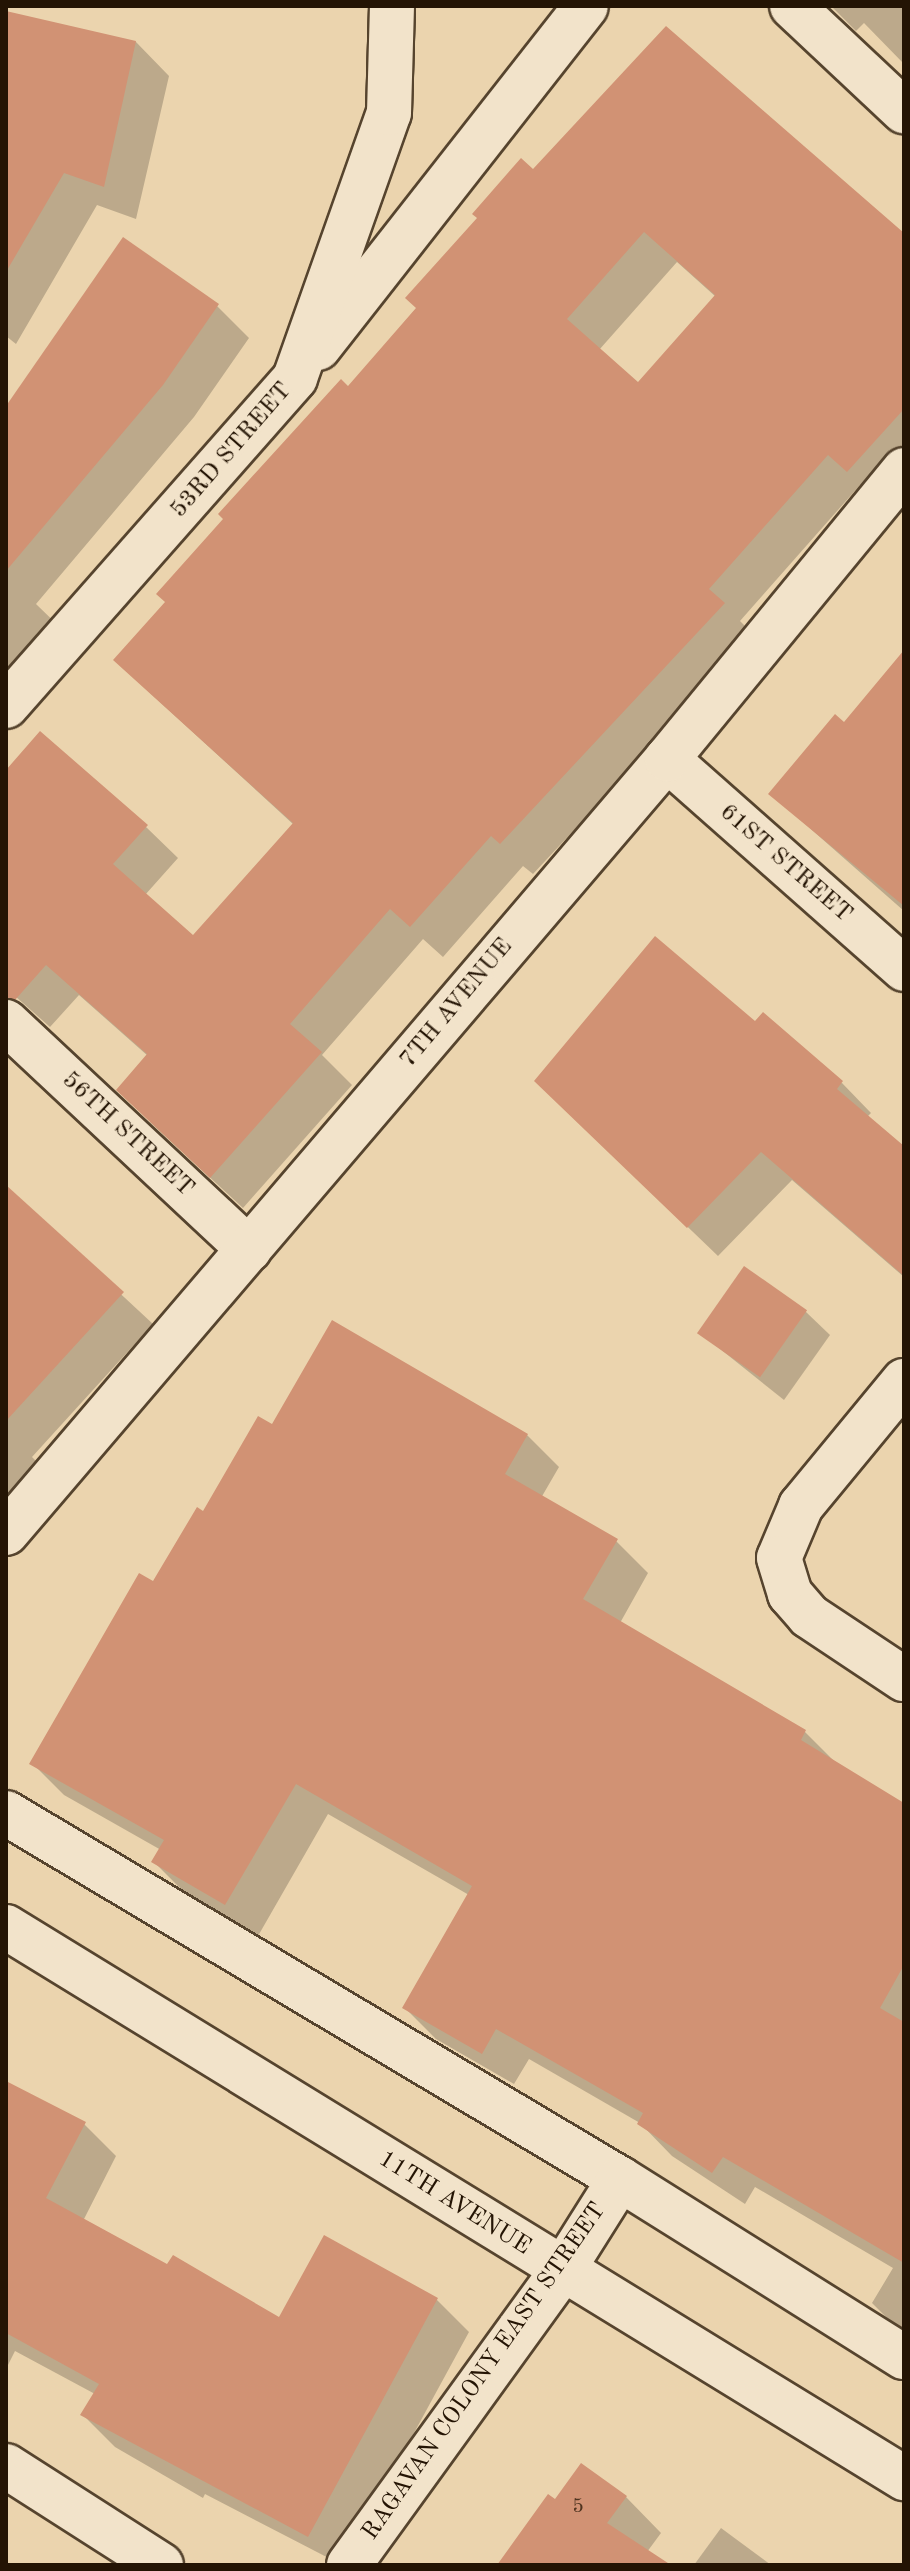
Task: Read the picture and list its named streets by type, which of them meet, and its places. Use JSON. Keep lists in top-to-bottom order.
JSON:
{
  "streets": {
    "main road": [
      "53RD STREET",
      "61ST STREET",
      "7TH AVENUE",
      "56TH STREET",
      "11TH AVENUE",
      "RAGAVAN COLONY EAST STREET"
    ]
  },
  "crossings": [
    ["61ST STREET", "7TH AVENUE"],
    ["7TH AVENUE", "56TH STREET"],
    ["11TH AVENUE", "RAGAVAN COLONY EAST STREET"]
  ],
  "house_numbers": ["5"]
}
